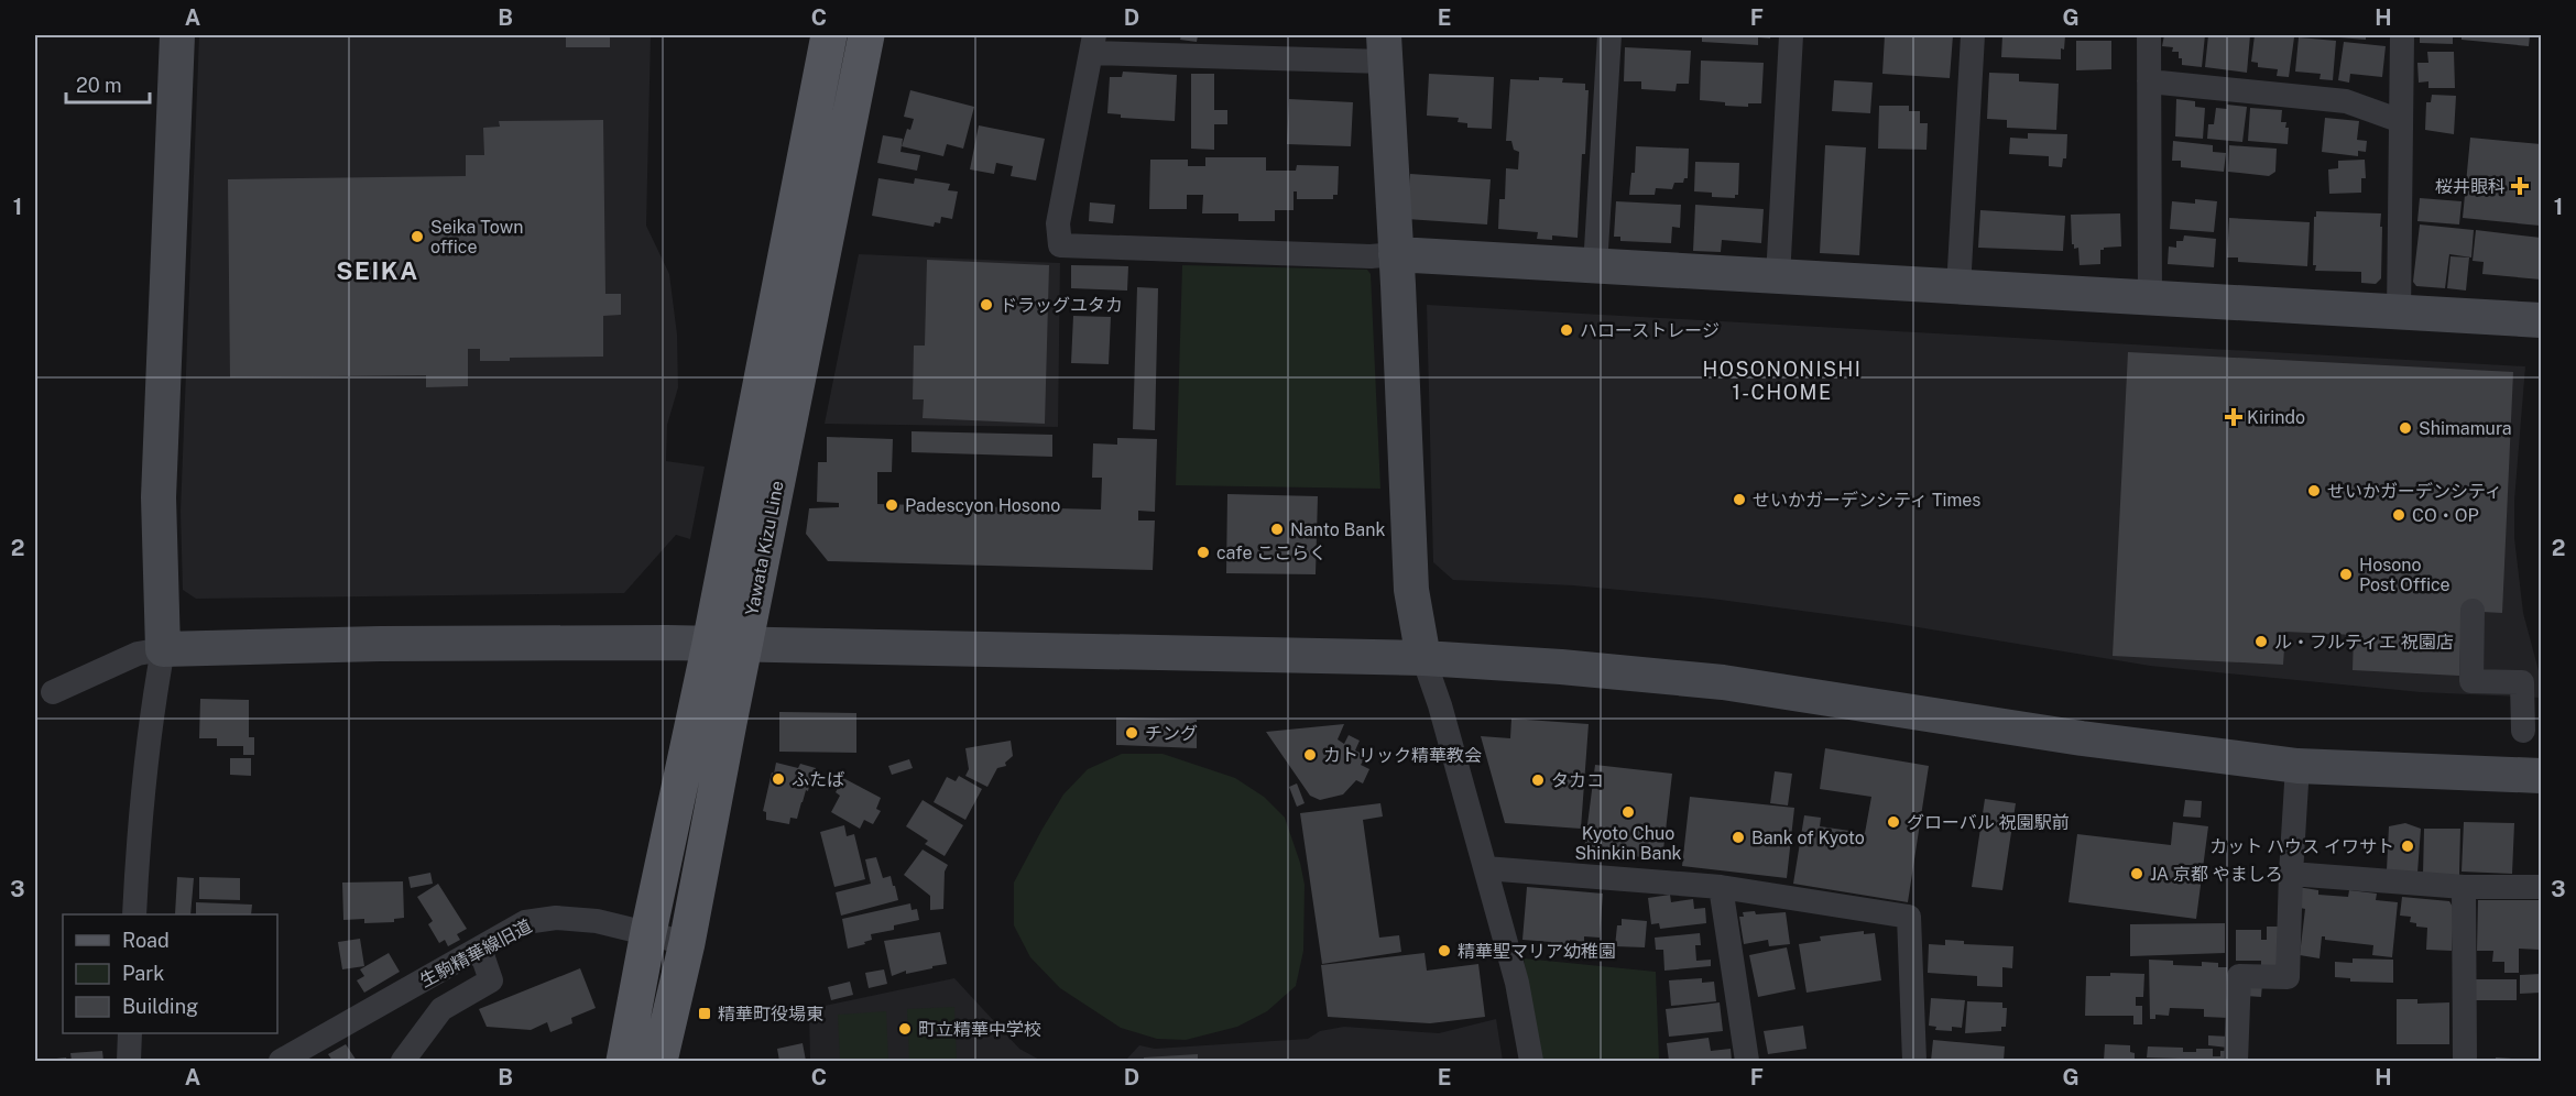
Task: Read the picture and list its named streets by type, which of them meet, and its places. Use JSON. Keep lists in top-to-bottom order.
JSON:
{
  "streets": {
    "main road": ["Yawata Kizu Line"],
    "street": ["生駒精華線旧道"]
  },
  "crossings": [
    ["Yawata Kizu Line", "生駒精華線旧道"]
  ],
  "districts": ["SEIKA", "HOSONONISHI 1-CHOME"],
  "places": {
    "health": ["桜井眼科", "Kirindo"],
    "other": [
      "Seika Town office",
      "ドラッグユタカ",
      "ハローストレージ",
      "Shimamura",
      "せいかガーデンシティ",
      "せいかガーデンシティ Times",
      "Padescyon Hosono",
      "CO・OP",
      "Nanto Bank",
      "cafe ここらく",
      "Hosono Post Office",
      "ル・フルティエ 祝園店",
      "チング",
      "カトリック精華教会",
      "ふたば",
      "タカコ",
      "Kyoto Chuo Shinkin Bank",
      "グローバル 祝園駅前",
      "Bank of Kyoto",
      "カット ハウス イワサト",
      "JA 京都 やましろ",
      "精華聖マリア幼稚園",
      "町立精華中学校"
    ],
    "transit": ["精華町役場東"]
  },
  "legend": ["Road", "Park", "Building"],
  "scale_bar": "20 m",
  "grid": {
    "columns": [
      "A",
      "B",
      "C",
      "D",
      "E",
      "F",
      "G",
      "H"
    ],
    "rows": ["1", "2", "3"]
  }
}
